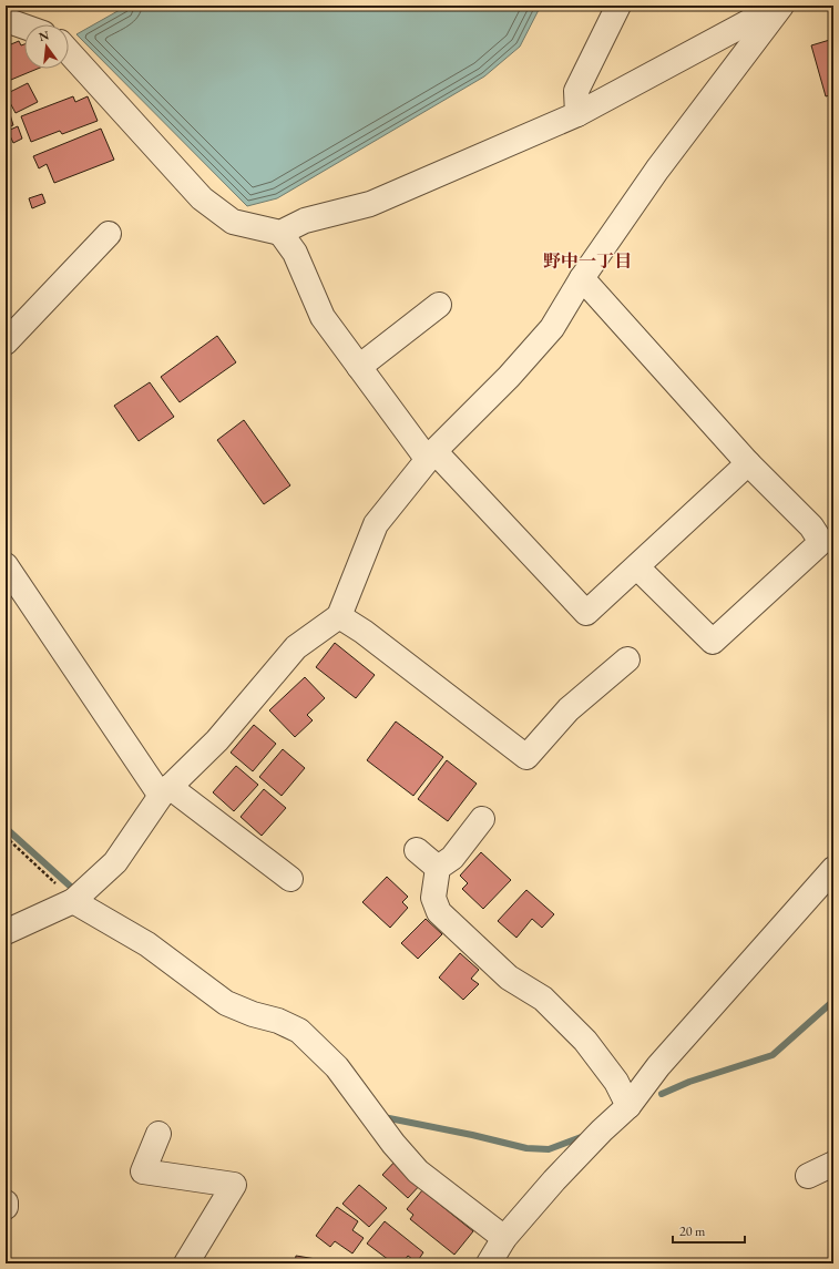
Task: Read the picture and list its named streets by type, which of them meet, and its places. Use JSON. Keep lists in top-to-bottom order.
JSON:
{
  "districts": ["野中一丁目"],
  "scale_bar": "20 m",
  "north": "top"
}
